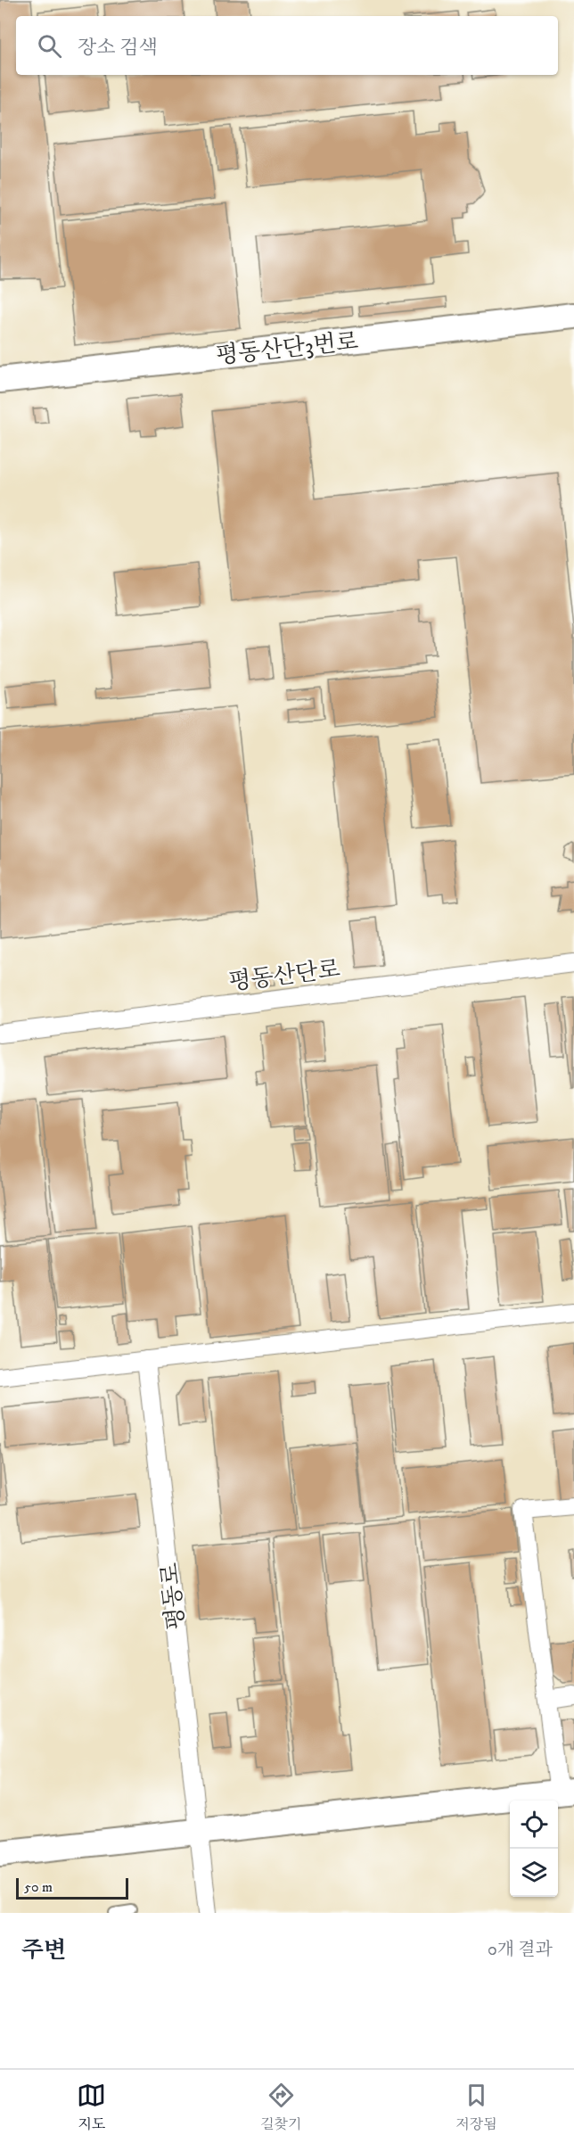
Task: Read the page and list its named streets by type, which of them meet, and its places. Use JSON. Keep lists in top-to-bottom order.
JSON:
{
  "streets": {
    "street": ["평동산단3번로", "평동산단로", "평동로"]
  },
  "scale_bar": "50 m",
  "page": {
    "search": "장소 검색",
    "scale": "50 m",
    "heading": ["주변", "0개 결과"],
    "nav": ["지도", "길찾기", "저장됨"]
  }
}
